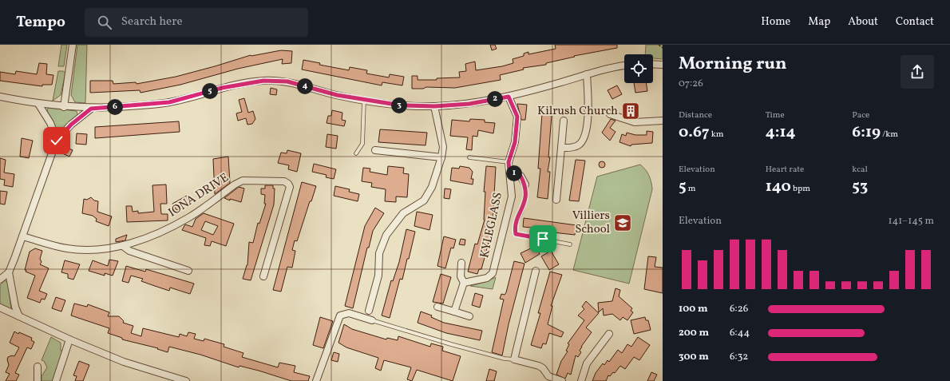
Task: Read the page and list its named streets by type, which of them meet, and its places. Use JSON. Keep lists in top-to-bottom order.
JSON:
{
  "streets": {
    "street": ["IONA DRIVE", "KYLEGLASS"]
  },
  "places": {
    "building": ["Kilrush Church"],
    "school or university": ["Villiers School"]
  },
  "page": {
    "header": "Tempo",
    "search": "Search here",
    "nav": [
      "Home",
      "Map",
      "About",
      "Contact"
    ],
    "heading": ["Morning run", "07:26"],
    "pins": [
      "4",
      "5",
      "2",
      "3",
      "6",
      "1"
    ],
    "stats": [
      ["Distance", "0.67 km"],
      ["Time", "4:14"],
      ["Pace", "6:19 /km"],
      ["Elevation", "5 m"],
      ["Heart rate", "140 bpm"],
      ["kcal", "53"]
    ],
    "chart": ["Elevation", "141–145 m"],
    "list": [
      {
        "name": "100 m",
        "note": "6:26"
      },
      {
        "name": "200 m",
        "note": "6:44"
      },
      {
        "name": "300 m",
        "note": "6:32"
      }
    ]
  }
}
